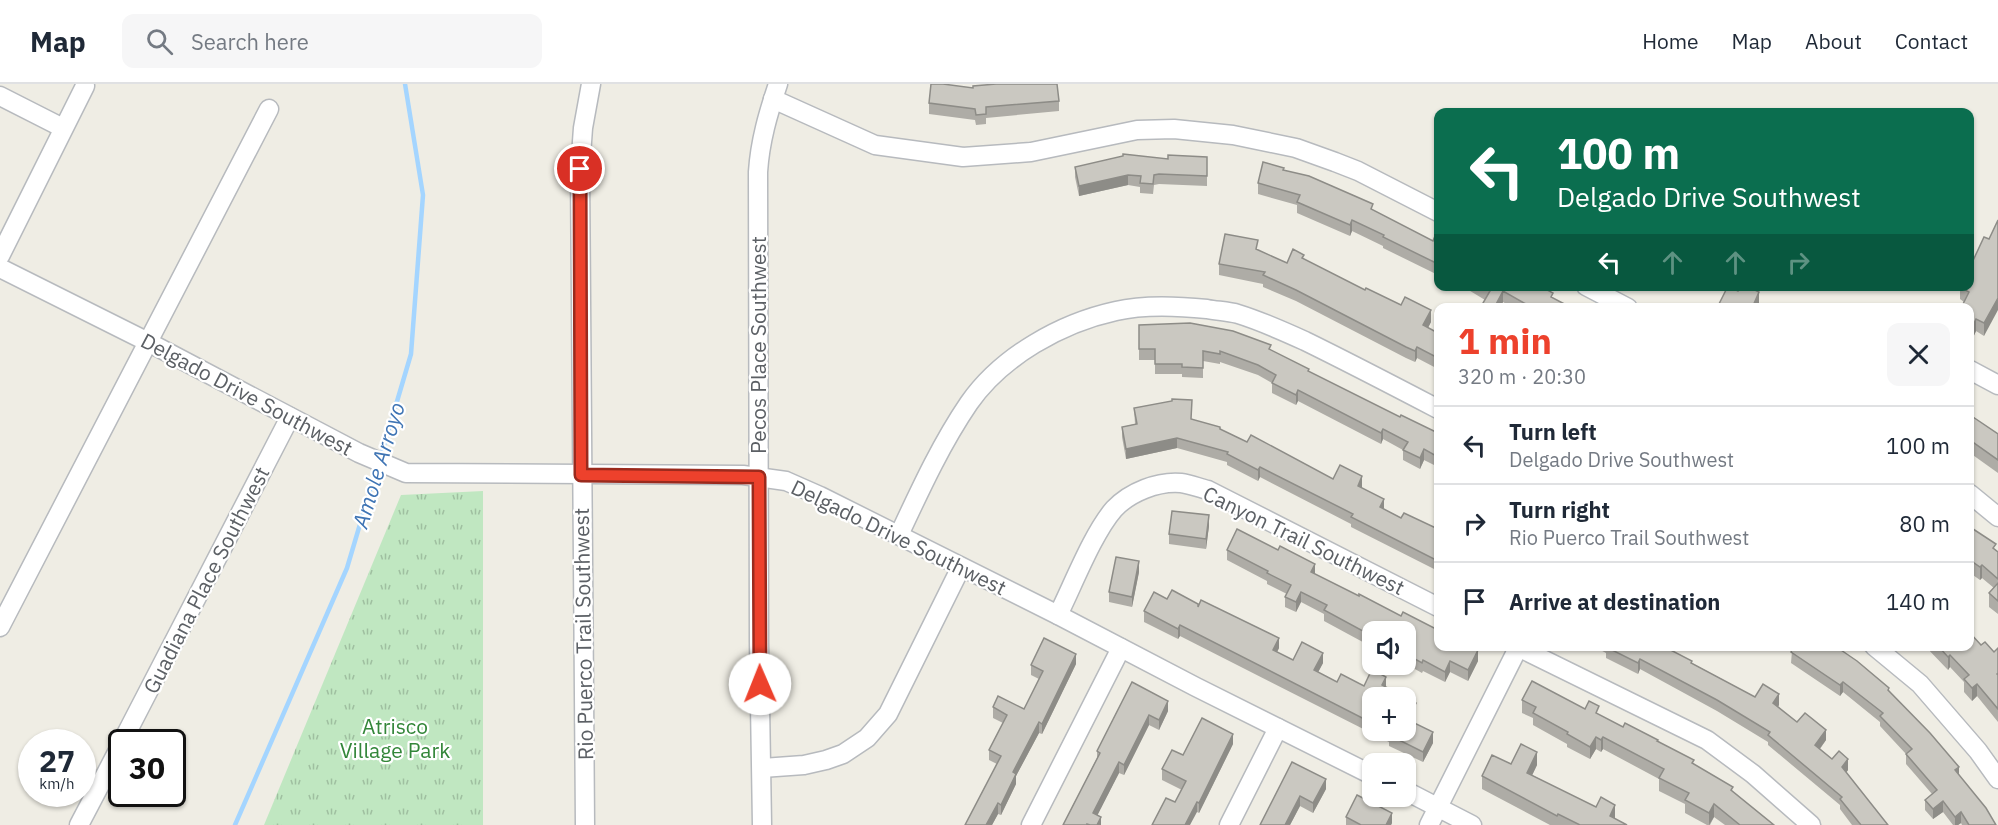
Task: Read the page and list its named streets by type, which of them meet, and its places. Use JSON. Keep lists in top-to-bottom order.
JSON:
{
  "streets": {
    "street": [
      "Pecos Place Southwest",
      "Delgado Drive Southwest",
      "Canyon Trail Southwest",
      "Guadiana Place Southwest",
      "Rio Puerco Trail Southwest"
    ]
  },
  "crossings": [
    ["Pecos Place Southwest", "Delgado Drive Southwest"],
    ["Delgado Drive Southwest", "Canyon Trail Southwest"],
    ["Delgado Drive Southwest", "Guadiana Place Southwest"],
    ["Delgado Drive Southwest", "Rio Puerco Trail Southwest"]
  ],
  "water": ["Amole Arroyo"],
  "parks": ["Atrisco Village Park"],
  "page": {
    "header": "Map",
    "search": "Search here",
    "nav": [
      "Home",
      "Map",
      "About",
      "Contact"
    ],
    "turn": ["100 m", "Delgado Drive Southwest"],
    "heading": ["1 min", "320 m · 20:30"],
    "list": [
      {
        "name": "Turn left",
        "note": "Delgado Drive Southwest",
        "value": "100 m"
      },
      {
        "name": "Turn right",
        "note": "Rio Puerco Trail Southwest",
        "value": "80 m"
      },
      {
        "name": "Arrive at destination",
        "value": "140 m"
      }
    ],
    "map_buttons": ["+", "−"],
    "speed": "27 km/h",
    "limit": "30"
  }
}
